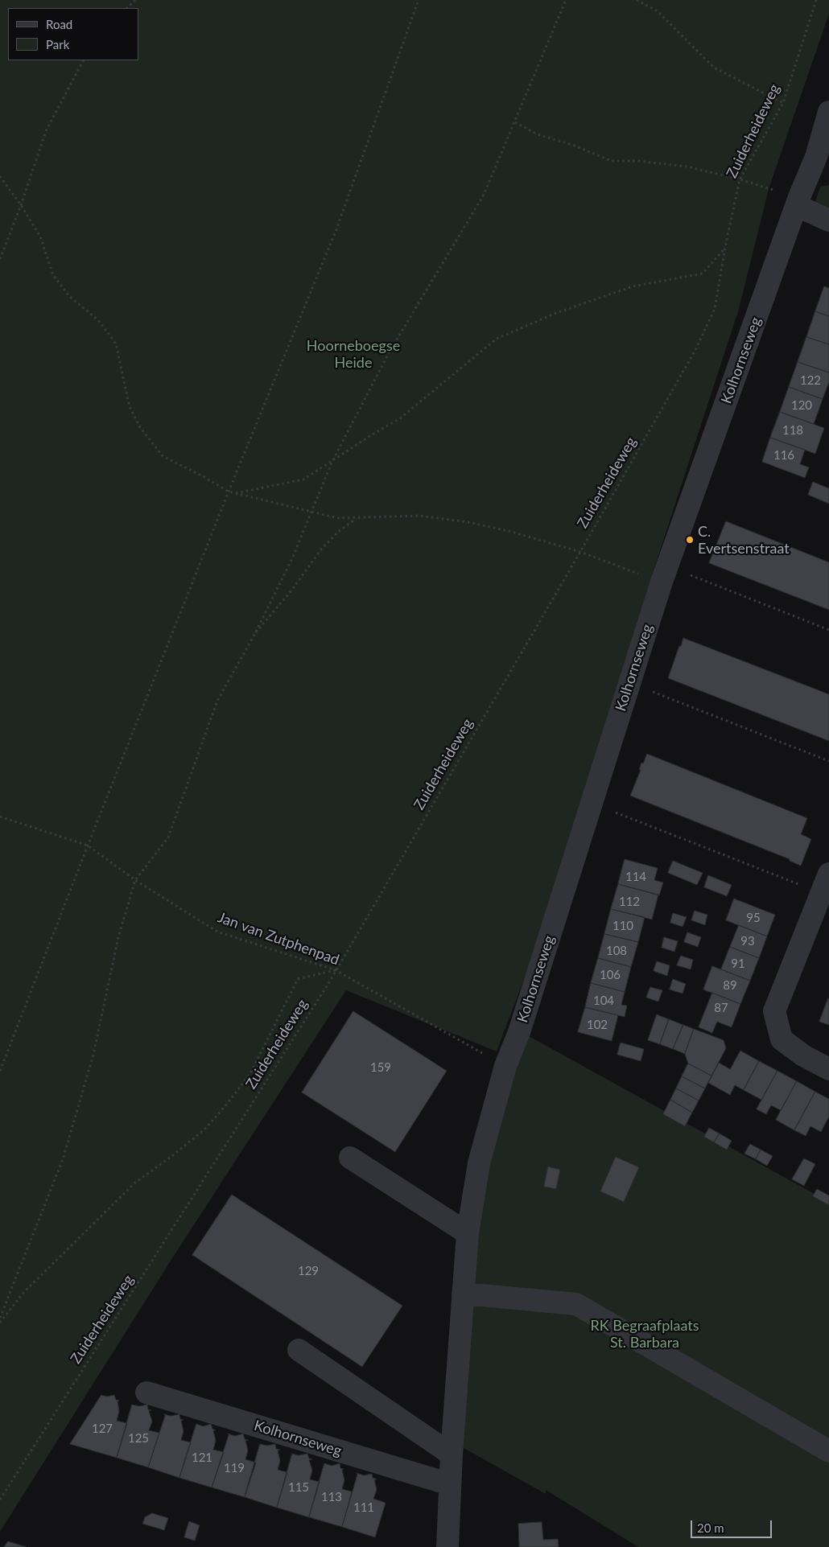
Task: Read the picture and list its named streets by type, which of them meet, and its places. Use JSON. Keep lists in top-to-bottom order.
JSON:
{
  "streets": {
    "street": ["Kolhornseweg"],
    "path": ["Zuiderheideweg", "Jan van Zutphenpad"]
  },
  "crossings": [
    ["Zuiderheideweg", "Jan van Zutphenpad"],
    ["Kolhornseweg", "Jan van Zutphenpad"]
  ],
  "parks": ["Hoorneboegse Heide", "RK Begraafplaats St. Barbara"],
  "places": ["C. Evertsenstraat"],
  "house_numbers": [
    "122",
    "120",
    "118",
    "116",
    "114",
    "112",
    "95",
    "110",
    "93",
    "108",
    "91",
    "106",
    "89",
    "104",
    "87",
    "102",
    "159",
    "129",
    "127",
    "125",
    "121",
    "119",
    "115",
    "113",
    "111"
  ],
  "legend": ["Road", "Park"],
  "scale_bar": "20 m"
}
